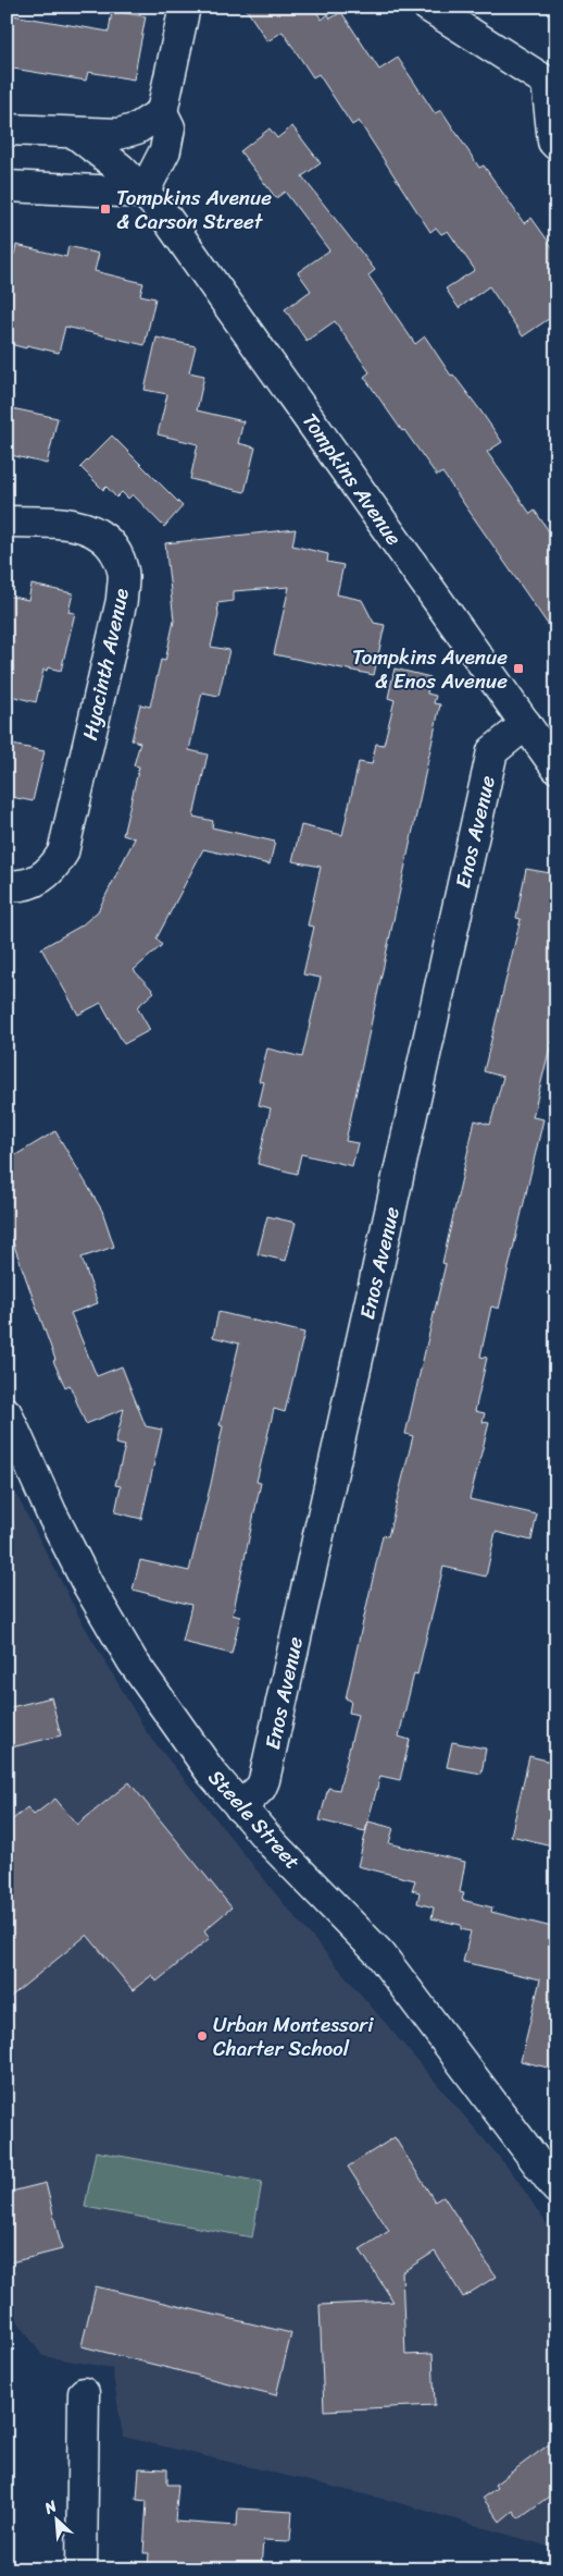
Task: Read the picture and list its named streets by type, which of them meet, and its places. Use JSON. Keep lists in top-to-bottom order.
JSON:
{
  "streets": {
    "street": [
      "Tompkins Avenue",
      "Hyacinth Avenue",
      "Enos Avenue",
      "Steele Street"
    ]
  },
  "crossings": [
    ["Tompkins Avenue", "Enos Avenue"],
    ["Enos Avenue", "Steele Street"]
  ],
  "places": {
    "transit": ["Tompkins Avenue & Carson Street", "Tompkins Avenue & Enos Avenue"],
    "other": ["Urban Montessori Charter School"]
  },
  "north": "top left"
}
